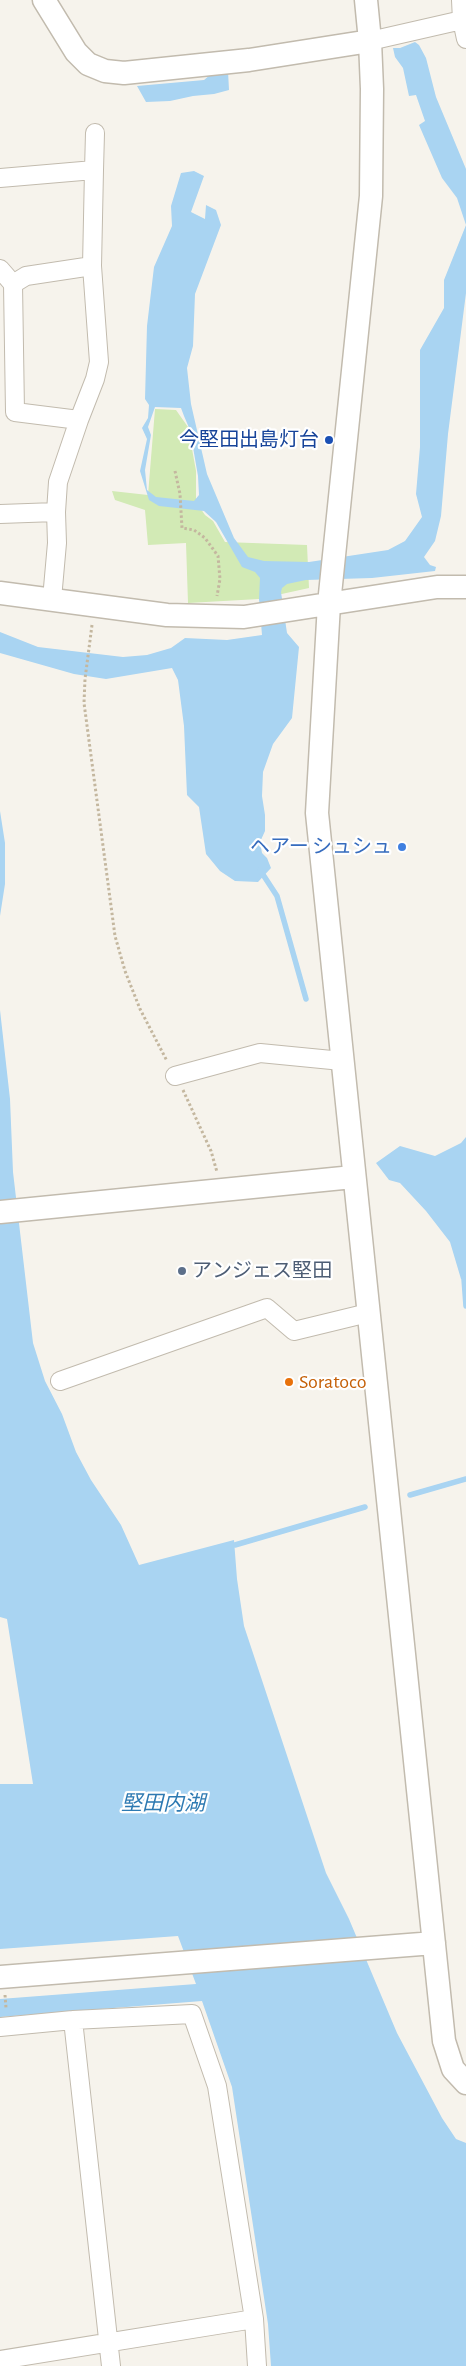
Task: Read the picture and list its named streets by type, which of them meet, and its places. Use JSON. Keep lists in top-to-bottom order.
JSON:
{
  "water": ["堅田内湖"],
  "places": [
    "今堅田出島灯台",
    "ヘアー シュシュ",
    "アンジェス堅田",
    "Soratoco"
  ]
}
